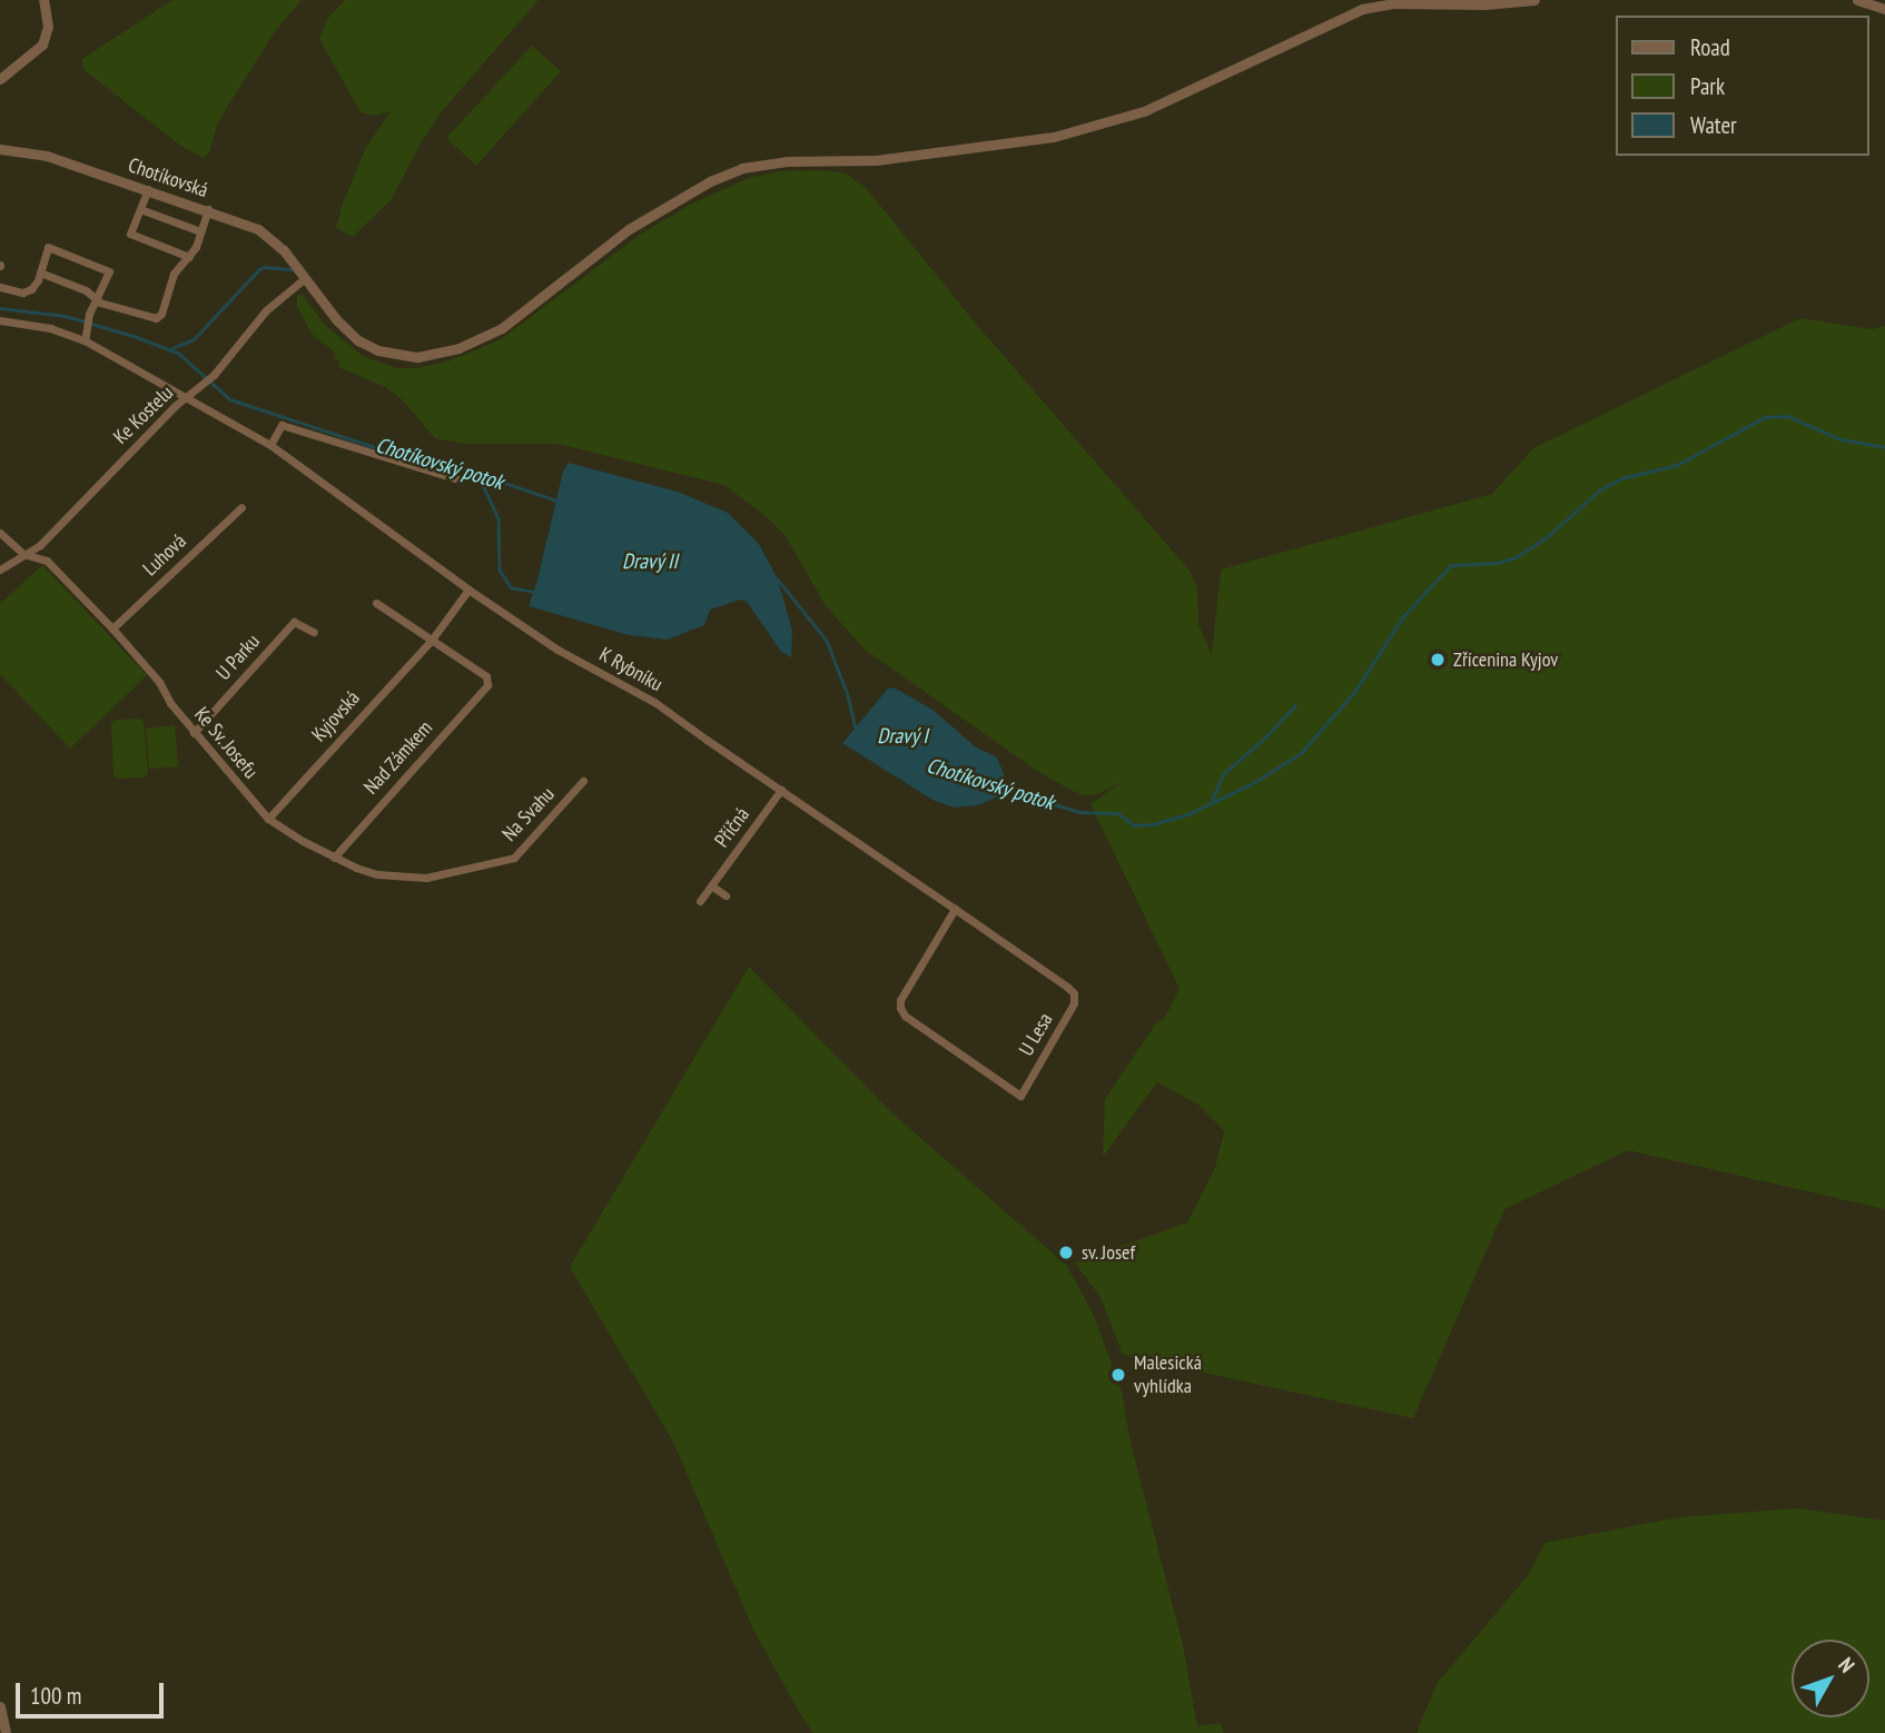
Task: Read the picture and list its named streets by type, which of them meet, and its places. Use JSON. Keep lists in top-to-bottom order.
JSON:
{
  "streets": {
    "street": [
      "Chotíkovská",
      "Ke Kostelu",
      "Luhová",
      "U Parku",
      "K Rybníku",
      "Kyjovská",
      "Ke Sv. Josefu",
      "Nad Zámkem",
      "Na Svahu",
      "Příčná",
      "U Lesa"
    ]
  },
  "crossings": [
    ["Chotíkovská", "Ke Kostelu"],
    ["Ke Kostelu", "K Rybníku"],
    ["Ke Kostelu", "Ke Sv. Josefu"],
    ["Luhová", "Ke Sv. Josefu"],
    ["U Parku", "Ke Sv. Josefu"],
    ["K Rybníku", "Kyjovská"],
    ["K Rybníku", "Příčná"],
    ["K Rybníku", "U Lesa"],
    ["Kyjovská", "Ke Sv. Josefu"],
    ["Kyjovská", "Nad Zámkem"],
    ["Ke Sv. Josefu", "Nad Zámkem"],
    ["Ke Sv. Josefu", "Na Svahu"]
  ],
  "water": ["Chotíkovský potok", "Dravý II", "Dravý I"],
  "places": ["Zřícenina Kyjov", "sv. Josef", "Malesická vyhlídka"],
  "legend": ["Road", "Park", "Water"],
  "scale_bar": "100 m",
  "north": "top right"
}
